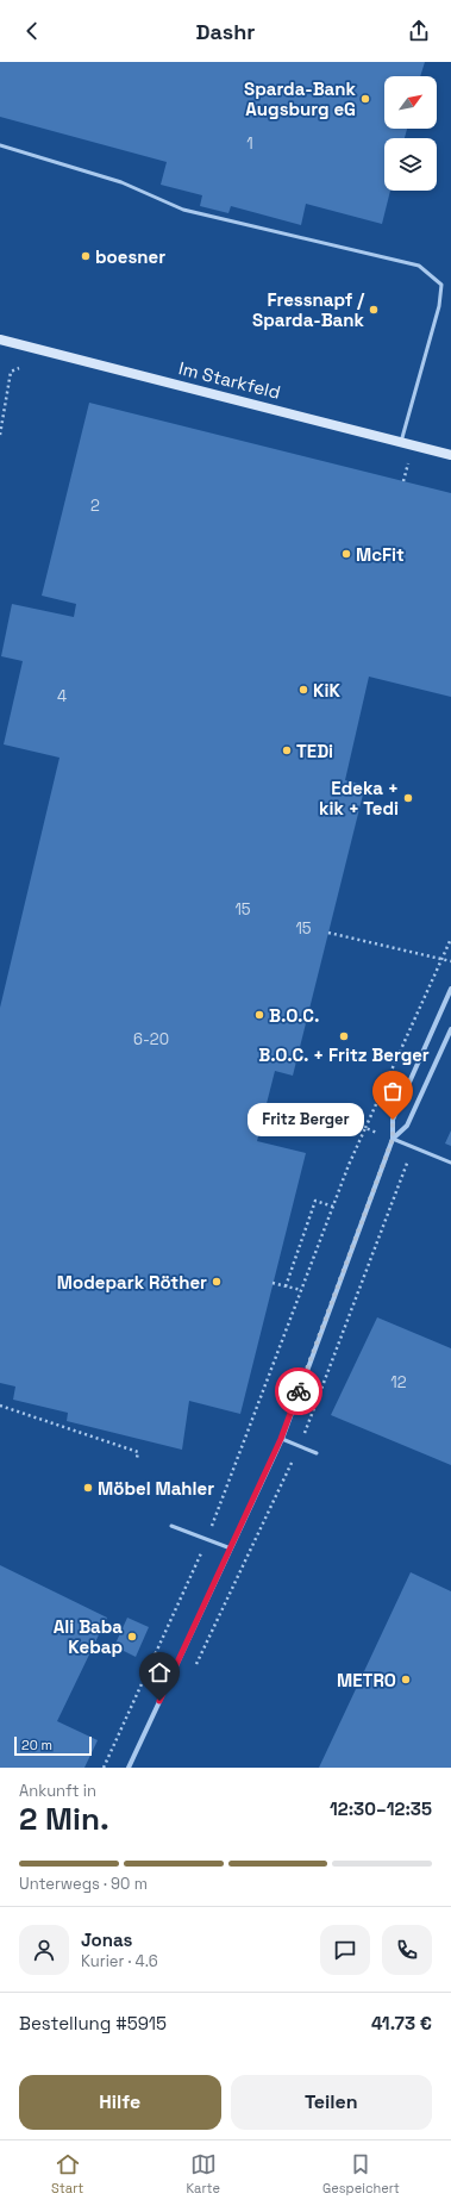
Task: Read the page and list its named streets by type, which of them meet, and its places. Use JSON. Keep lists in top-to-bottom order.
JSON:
{
  "streets": {
    "main road": ["Im Starkfeld"]
  },
  "places": [
    "Sparda-Bank Augsburg eG",
    "boesner",
    "Fressnapf / Sparda-Bank",
    "McFit",
    "KiK",
    "TEDi",
    "Edeka + kik + Tedi",
    "B.O.C.",
    "B.O.C. + Fritz Berger",
    "Fritz Berger",
    "Modepark Röther",
    "Möbel Mahler",
    "Ali Baba Kebap",
    "METRO"
  ],
  "house_numbers": [
    "1",
    "2",
    "4",
    "15",
    "15",
    "6-20",
    "12"
  ],
  "scale_bar": "20 m",
  "north": "top right",
  "page": {
    "header": "Dashr",
    "bubble": "Fritz Berger",
    "scale": "20 m",
    "heading": ["2 Min.", "Ankunft in", "12:30–12:35"],
    "panel": [
      "Jonas",
      "Kurier · 4.6",
      "Bestellung #5915",
      "41.73 €"
    ],
    "bar": "Unterwegs · 90 m",
    "buttons": ["Hilfe", "Teilen"],
    "tabs": ["Start", "Karte", "Gespeichert"]
  }
}
